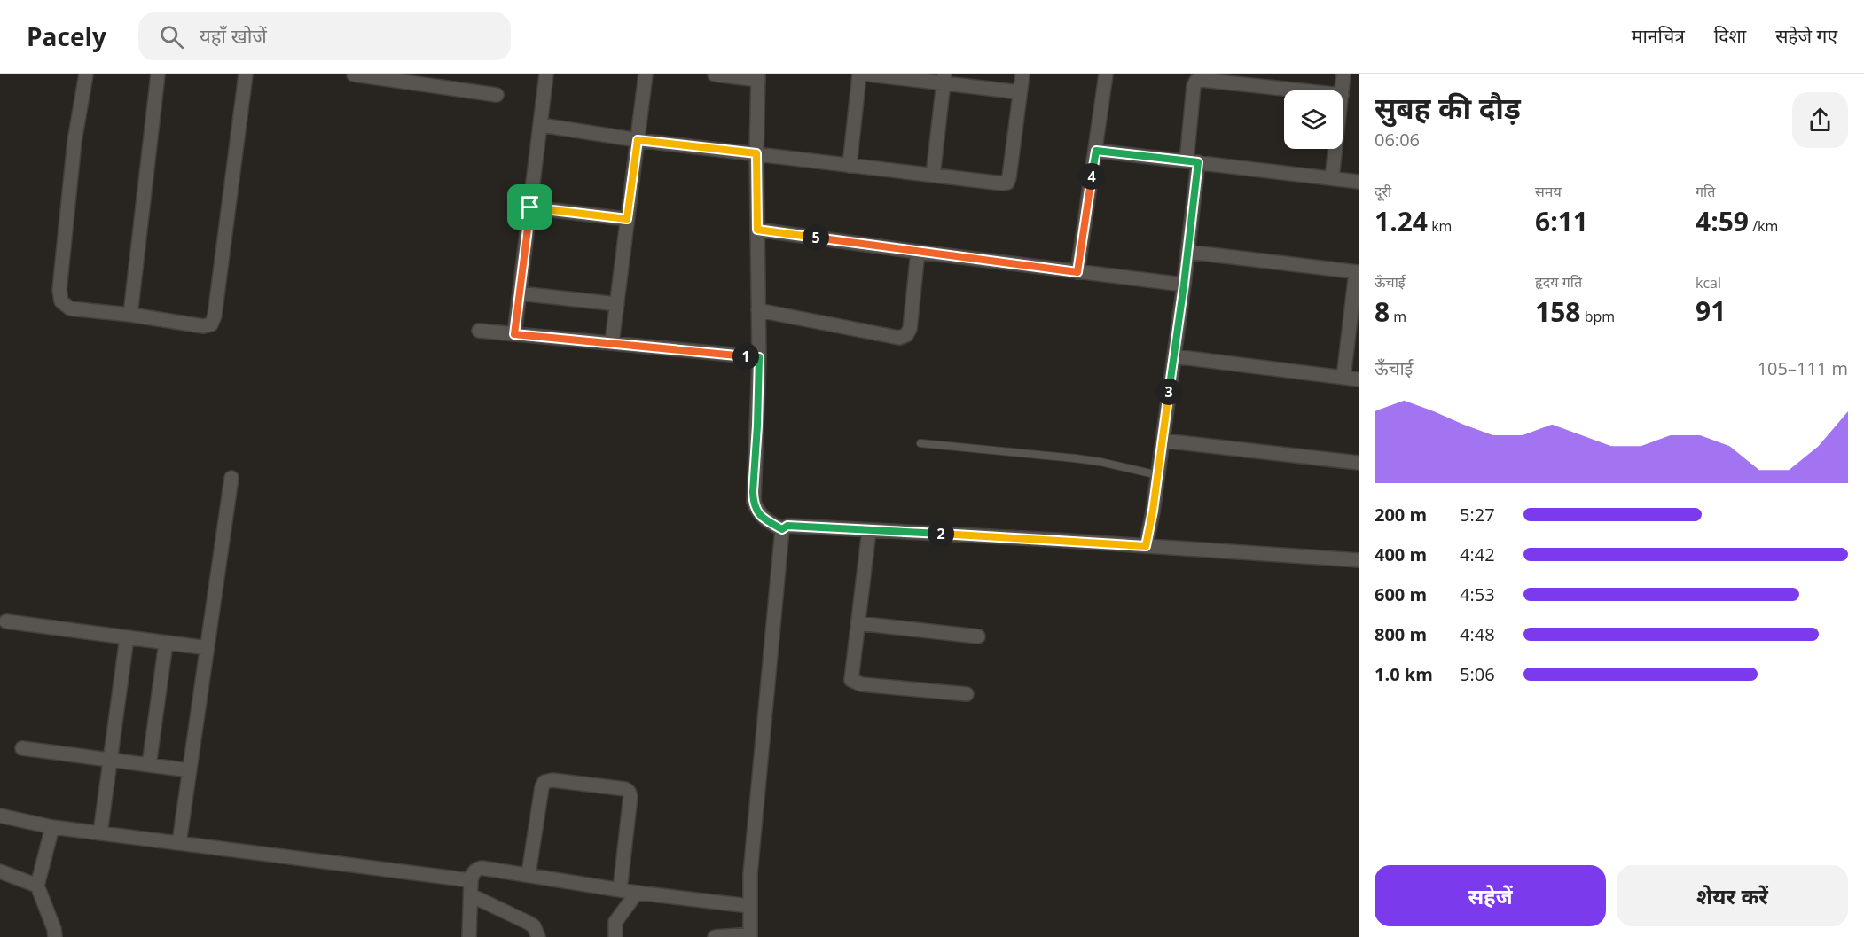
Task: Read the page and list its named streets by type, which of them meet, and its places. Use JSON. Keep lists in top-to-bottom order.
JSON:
{
  "page": {
    "header": "Pacely",
    "search": "यहाँ खोजें",
    "nav": ["मानचित्र", "दिशा", "सहेजे गए"],
    "heading": ["सुबह की दौड़", "06:06"],
    "pins": [
      "4",
      "5",
      "1",
      "3",
      "2"
    ],
    "stats": [
      ["दूरी", "1.24 km"],
      ["समय", "6:11"],
      ["गति", "4:59 /km"],
      ["ऊँचाई", "8 m"],
      ["हृदय गति", "158 bpm"],
      ["kcal", "91"]
    ],
    "chart": ["ऊँचाई", "105–111 m"],
    "list": [
      {
        "name": "200 m",
        "note": "5:27"
      },
      {
        "name": "400 m",
        "note": "4:42"
      },
      {
        "name": "600 m",
        "note": "4:53"
      },
      {
        "name": "800 m",
        "note": "4:48"
      },
      {
        "name": "1.0 km",
        "note": "5:06"
      }
    ],
    "buttons": ["सहेजें", "शेयर करें"]
  }
}
